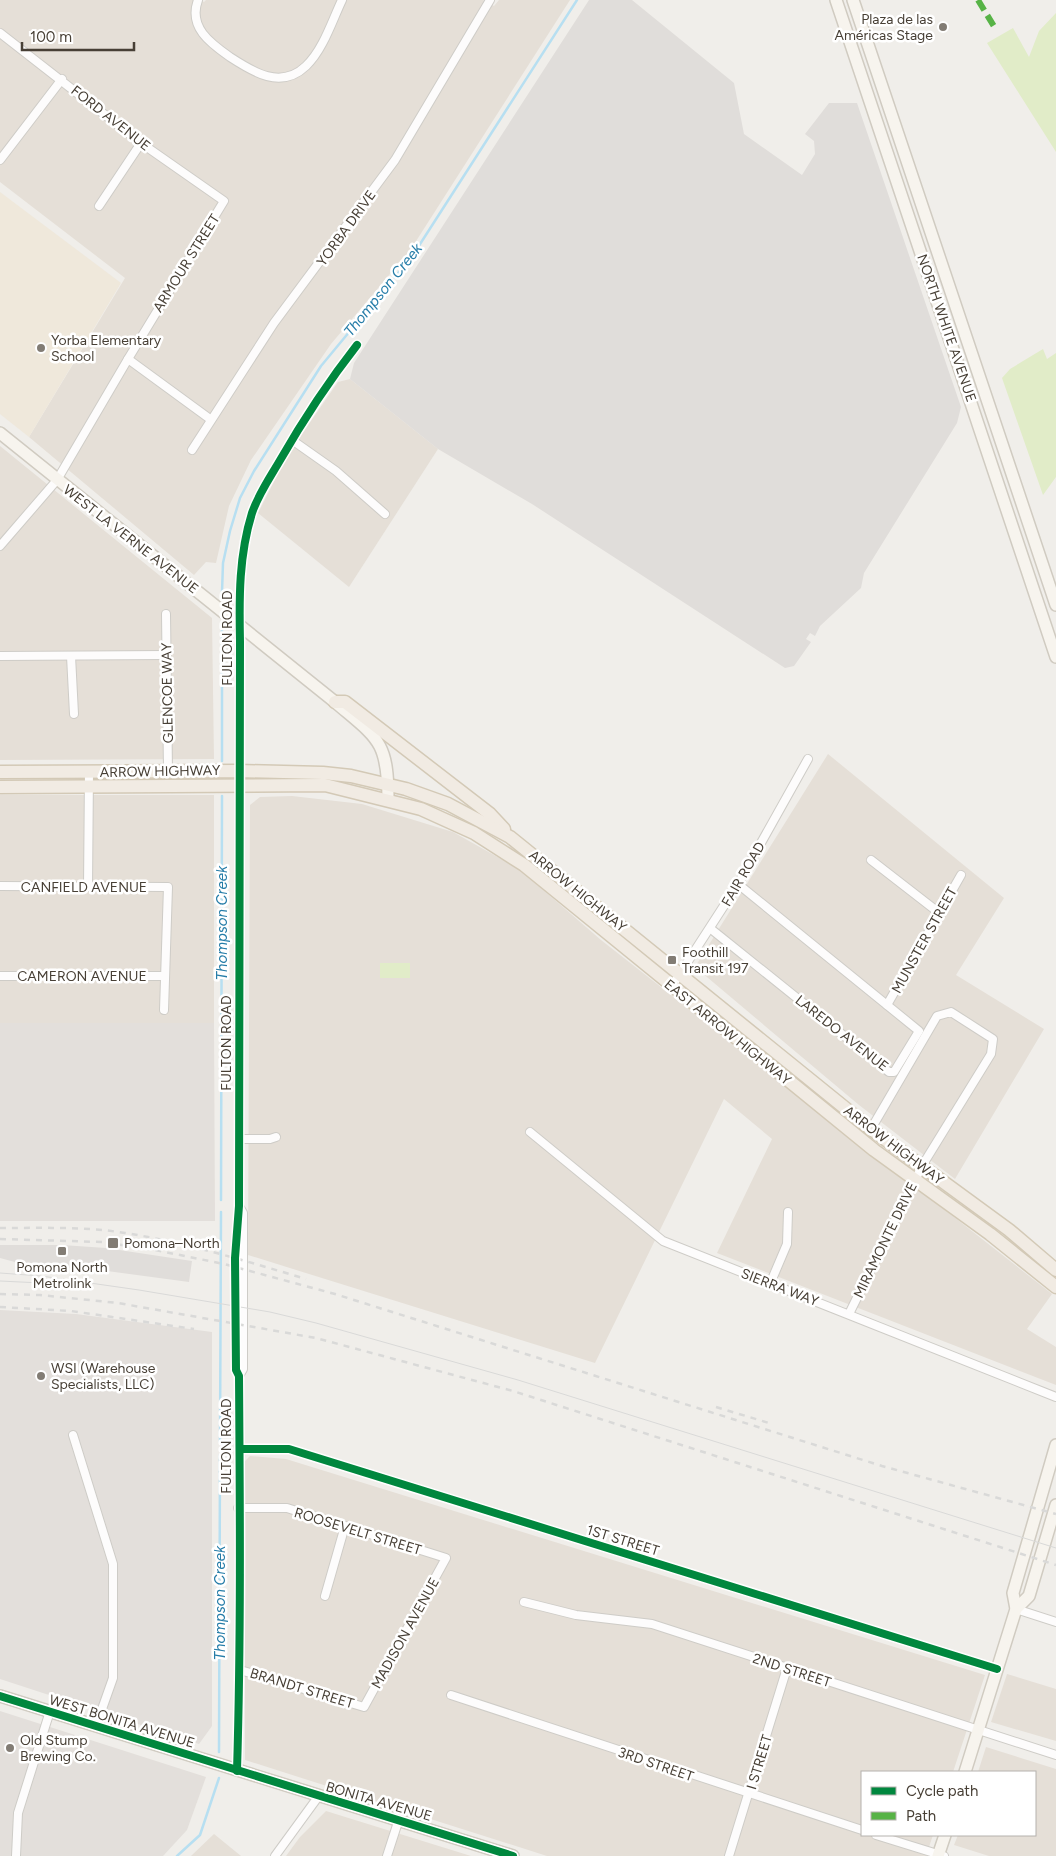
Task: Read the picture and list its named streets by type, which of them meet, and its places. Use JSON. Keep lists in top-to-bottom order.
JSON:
{
  "streets": {
    "main road": [
      "NORTH WHITE AVENUE",
      "WEST LA VERNE AVENUE",
      "ARROW HIGHWAY",
      "EAST ARROW HIGHWAY",
      "WEST BONITA AVENUE",
      "BONITA AVENUE"
    ],
    "street": [
      "FORD AVENUE",
      "YORBA DRIVE",
      "ARMOUR STREET",
      "FULTON ROAD",
      "GLENCOE WAY",
      "FAIR ROAD",
      "CANFIELD AVENUE",
      "MUNSTER STREET",
      "CAMERON AVENUE",
      "LAREDO AVENUE",
      "MIRAMONTE DRIVE",
      "SIERRA WAY",
      "ROOSEVELT STREET",
      "1ST STREET",
      "MADISON AVENUE",
      "2ND STREET",
      "BRANDT STREET",
      "I STREET",
      "3RD STREET"
    ]
  },
  "crossings": [
    ["FORD AVENUE", "ARMOUR STREET"],
    ["ARMOUR STREET", "WEST LA VERNE AVENUE"],
    ["WEST LA VERNE AVENUE", "FULTON ROAD"],
    ["WEST LA VERNE AVENUE", "ARROW HIGHWAY"],
    ["WEST LA VERNE AVENUE", "EAST ARROW HIGHWAY"],
    ["FULTON ROAD", "ARROW HIGHWAY"],
    ["FULTON ROAD", "ROOSEVELT STREET"],
    ["FULTON ROAD", "1ST STREET"],
    ["FULTON ROAD", "BRANDT STREET"],
    ["FULTON ROAD", "WEST BONITA AVENUE"],
    ["FULTON ROAD", "BONITA AVENUE"],
    ["GLENCOE WAY", "ARROW HIGHWAY"],
    ["ARROW HIGHWAY", "FAIR ROAD"],
    ["ARROW HIGHWAY", "EAST ARROW HIGHWAY"],
    ["ARROW HIGHWAY", "MIRAMONTE DRIVE"],
    ["FAIR ROAD", "EAST ARROW HIGHWAY"],
    ["FAIR ROAD", "LAREDO AVENUE"],
    ["CANFIELD AVENUE", "CAMERON AVENUE"],
    ["MUNSTER STREET", "LAREDO AVENUE"],
    ["EAST ARROW HIGHWAY", "MIRAMONTE DRIVE"],
    ["MIRAMONTE DRIVE", "SIERRA WAY"],
    ["ROOSEVELT STREET", "MADISON AVENUE"],
    ["MADISON AVENUE", "BRANDT STREET"],
    ["2ND STREET", "I STREET"],
    ["WEST BONITA AVENUE", "BONITA AVENUE"],
    ["I STREET", "3RD STREET"]
  ],
  "water": ["Thompson Creek"],
  "places": {
    "other": [
      "Plaza de las Américas Stage",
      "Yorba Elementary School",
      "WSI (Warehouse Specialists, LLC)",
      "Old Stump Brewing Co."
    ],
    "transit": ["Foothill Transit 197", "Pomona–North", "Pomona North Metrolink"]
  },
  "legend": ["Cycle path", "Path"],
  "scale_bar": "100 m"
}
